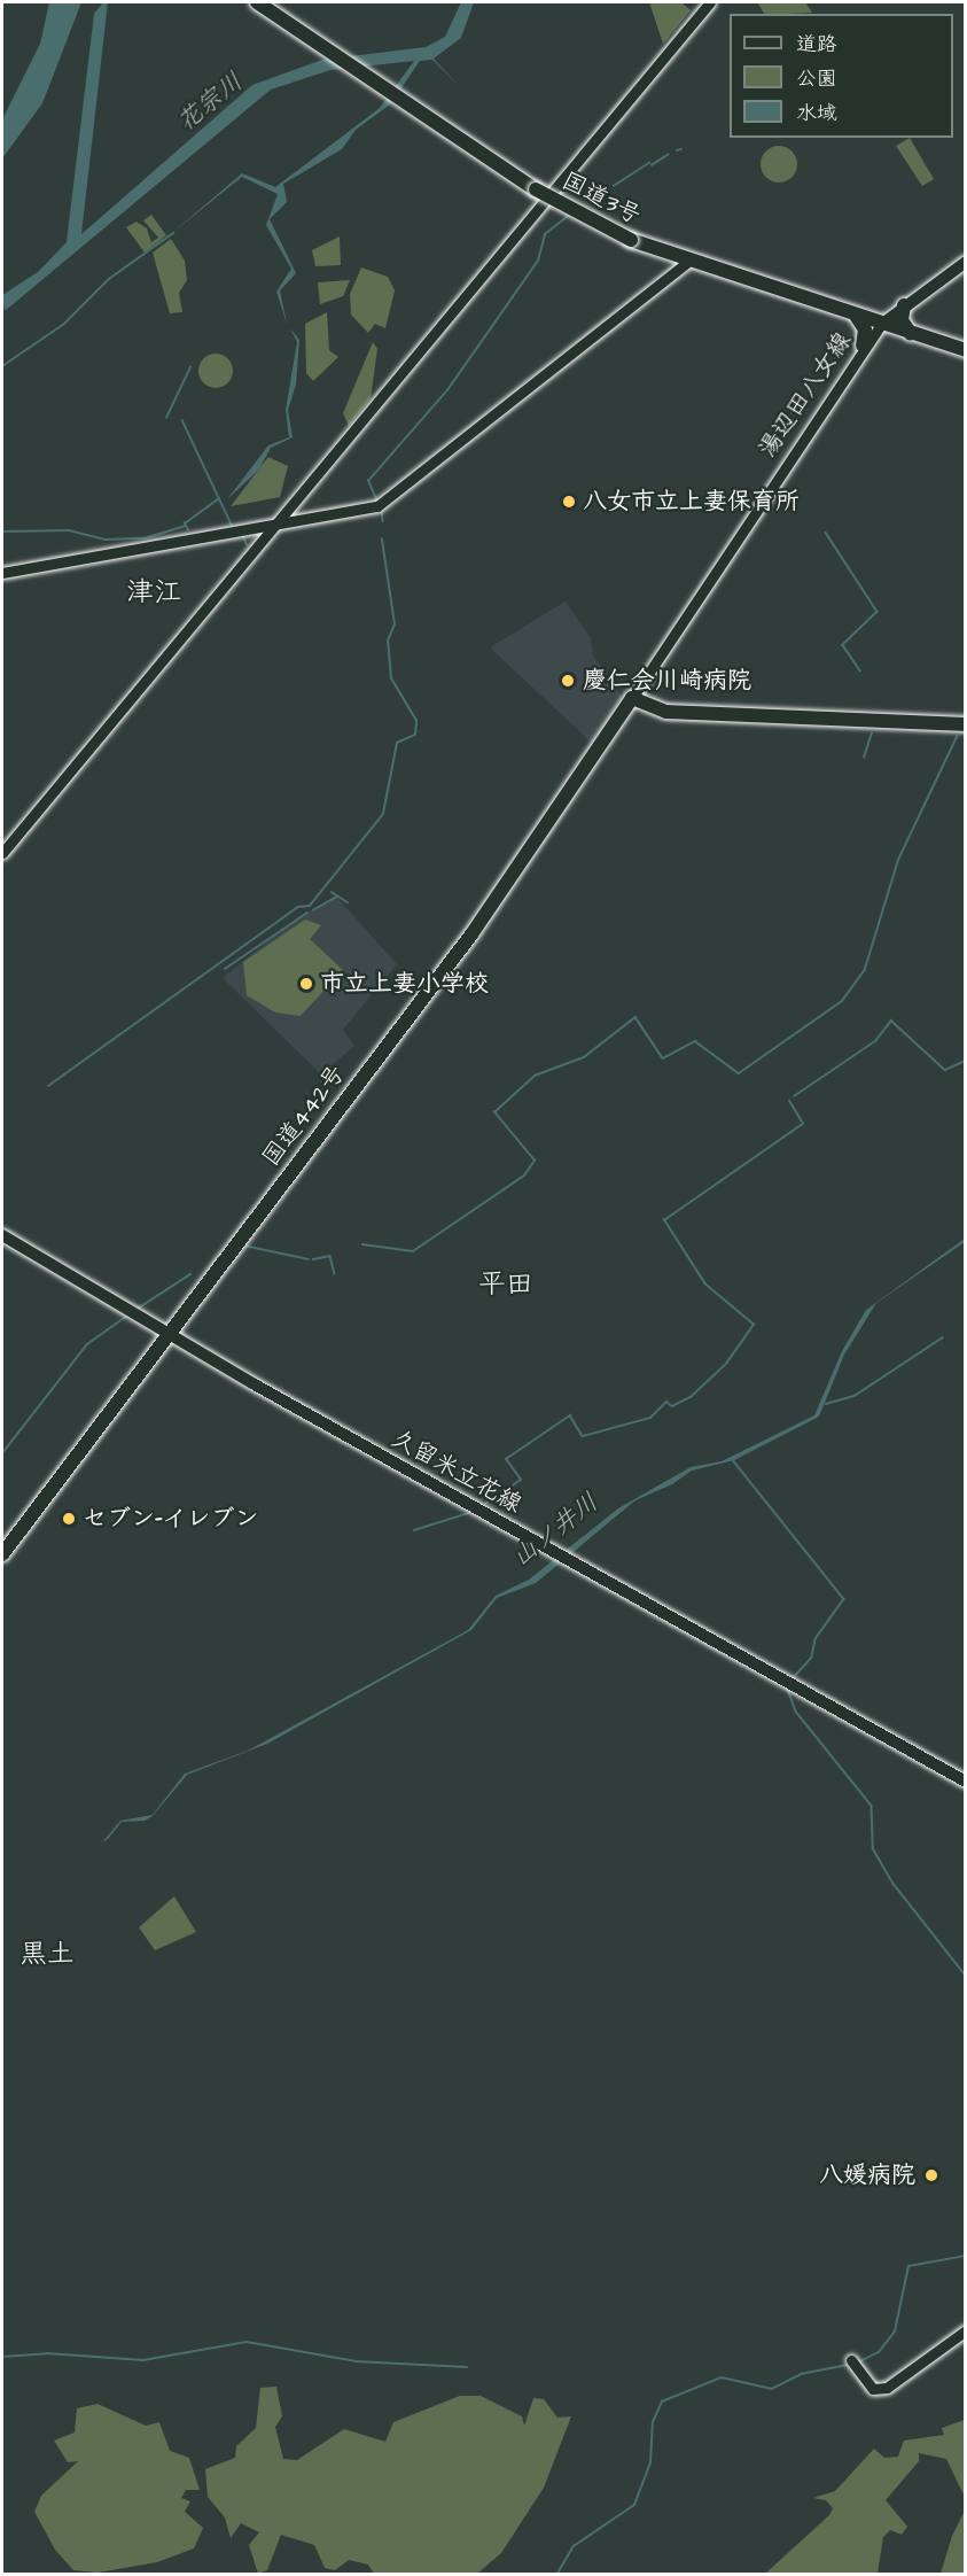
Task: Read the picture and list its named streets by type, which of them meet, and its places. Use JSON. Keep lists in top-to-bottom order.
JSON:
{
  "streets": {
    "highway": ["国道3号", "国道442号"],
    "main road": ["久留米立花線"],
    "street": ["湯辺田八女線"]
  },
  "crossings": [
    ["国道3号", "湯辺田八女線"],
    ["湯辺田八女線", "国道442号"],
    ["国道442号", "久留米立花線"]
  ],
  "districts": ["津江", "平田", "黒土"],
  "water": ["花宗川", "山ノ井川"],
  "places": [
    "八女市立上妻保育所",
    "慶仁会川崎病院",
    "市立上妻小学校",
    "セブン-イレブン",
    "八媛病院"
  ],
  "legend": ["道路", "公園", "水域"]
}
